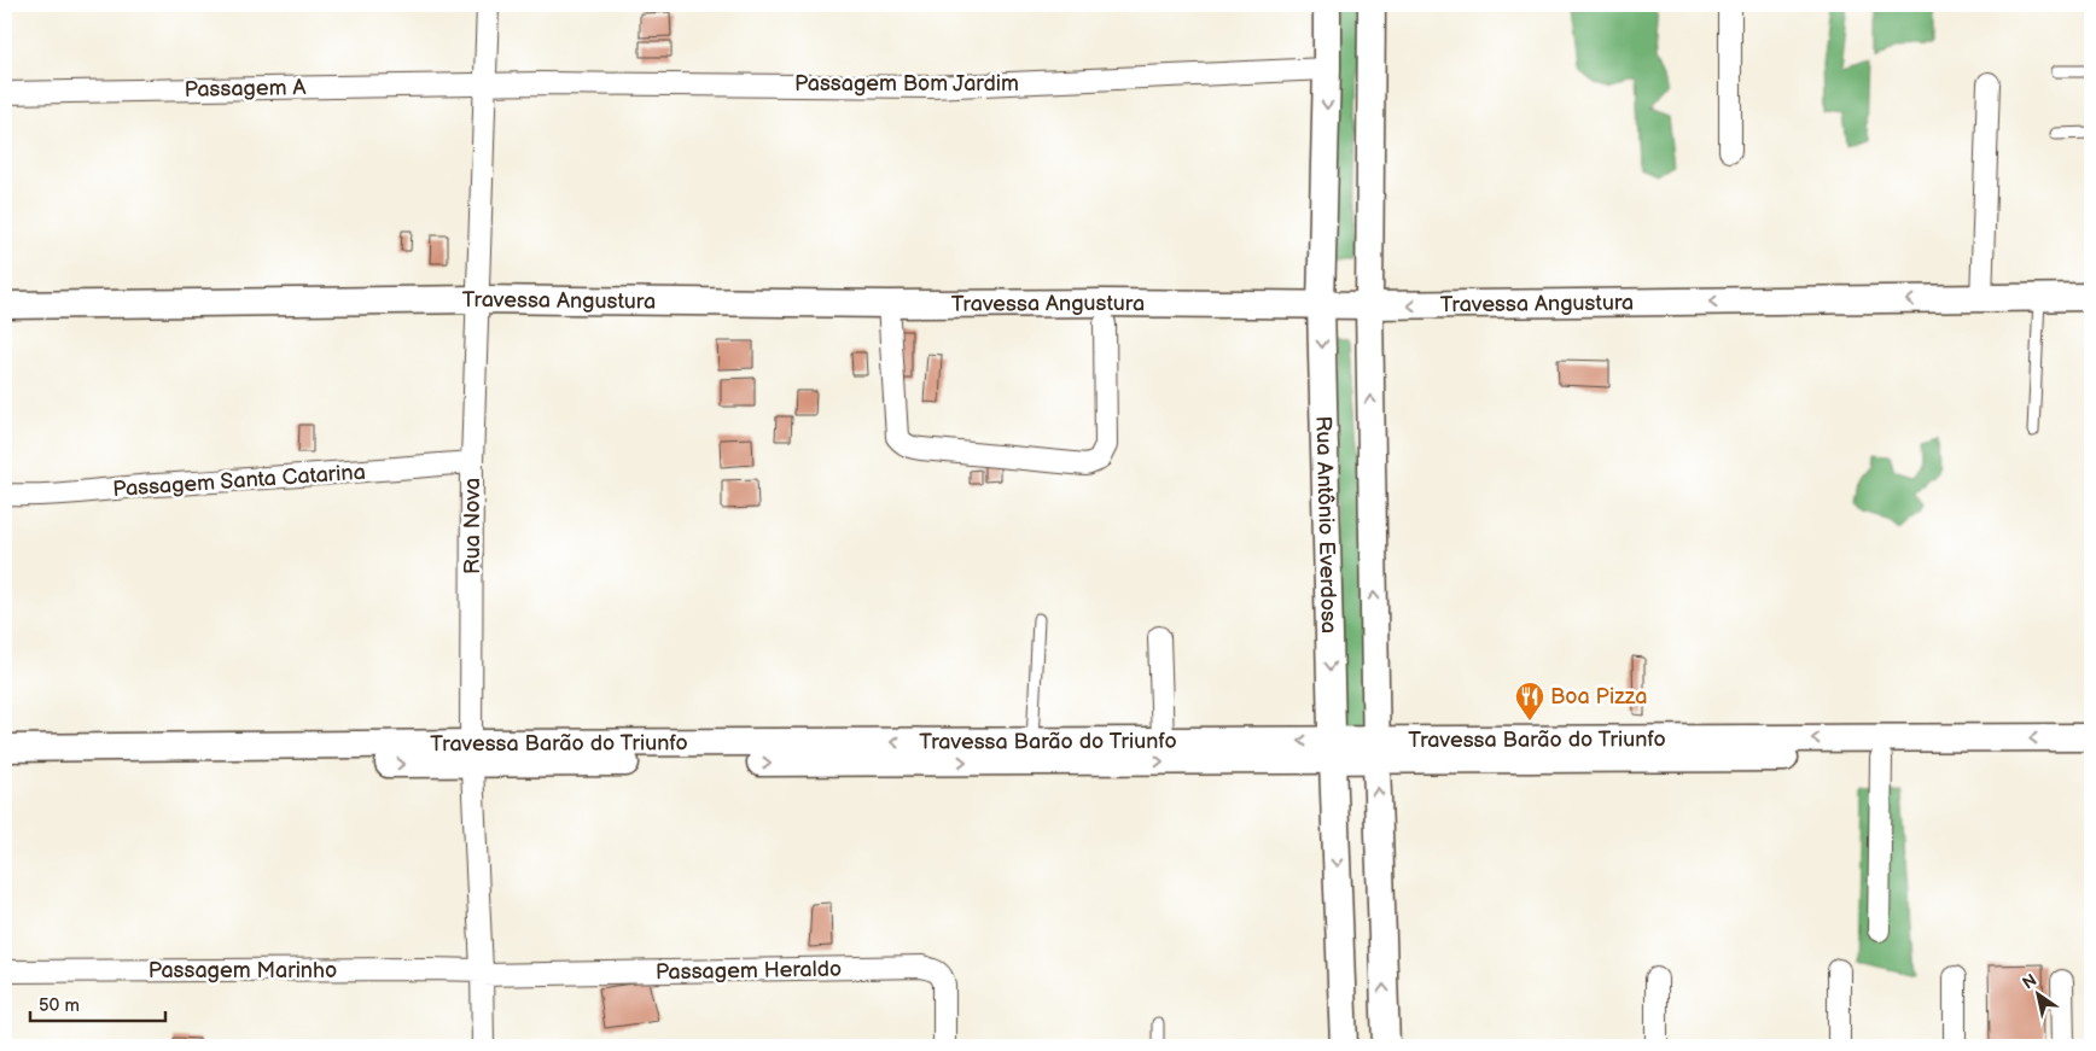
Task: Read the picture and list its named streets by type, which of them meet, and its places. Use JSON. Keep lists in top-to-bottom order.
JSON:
{
  "streets": {
    "street": [
      "Passagem Bom Jardim",
      "Passagem A",
      "Travessa Angustura",
      "Passagem Santa Catarina",
      "Rua Nova",
      "Rua Antônio Everdosa",
      "Travessa Barão do Triunfo",
      "Passagem Marinho",
      "Passagem Heraldo"
    ]
  },
  "crossings": [
    ["Passagem Bom Jardim", "Passagem A"],
    ["Passagem Bom Jardim", "Rua Nova"],
    ["Passagem Bom Jardim", "Rua Antônio Everdosa"],
    ["Passagem A", "Rua Nova"],
    ["Travessa Angustura", "Rua Nova"],
    ["Travessa Angustura", "Rua Antônio Everdosa"],
    ["Passagem Santa Catarina", "Rua Nova"],
    ["Rua Nova", "Travessa Barão do Triunfo"],
    ["Rua Nova", "Passagem Marinho"],
    ["Rua Nova", "Passagem Heraldo"],
    ["Rua Antônio Everdosa", "Travessa Barão do Triunfo"],
    ["Passagem Marinho", "Passagem Heraldo"]
  ],
  "places": {
    "restaurant": ["Boa Pizza"]
  },
  "scale_bar": "50 m",
  "north": "top left"
}
